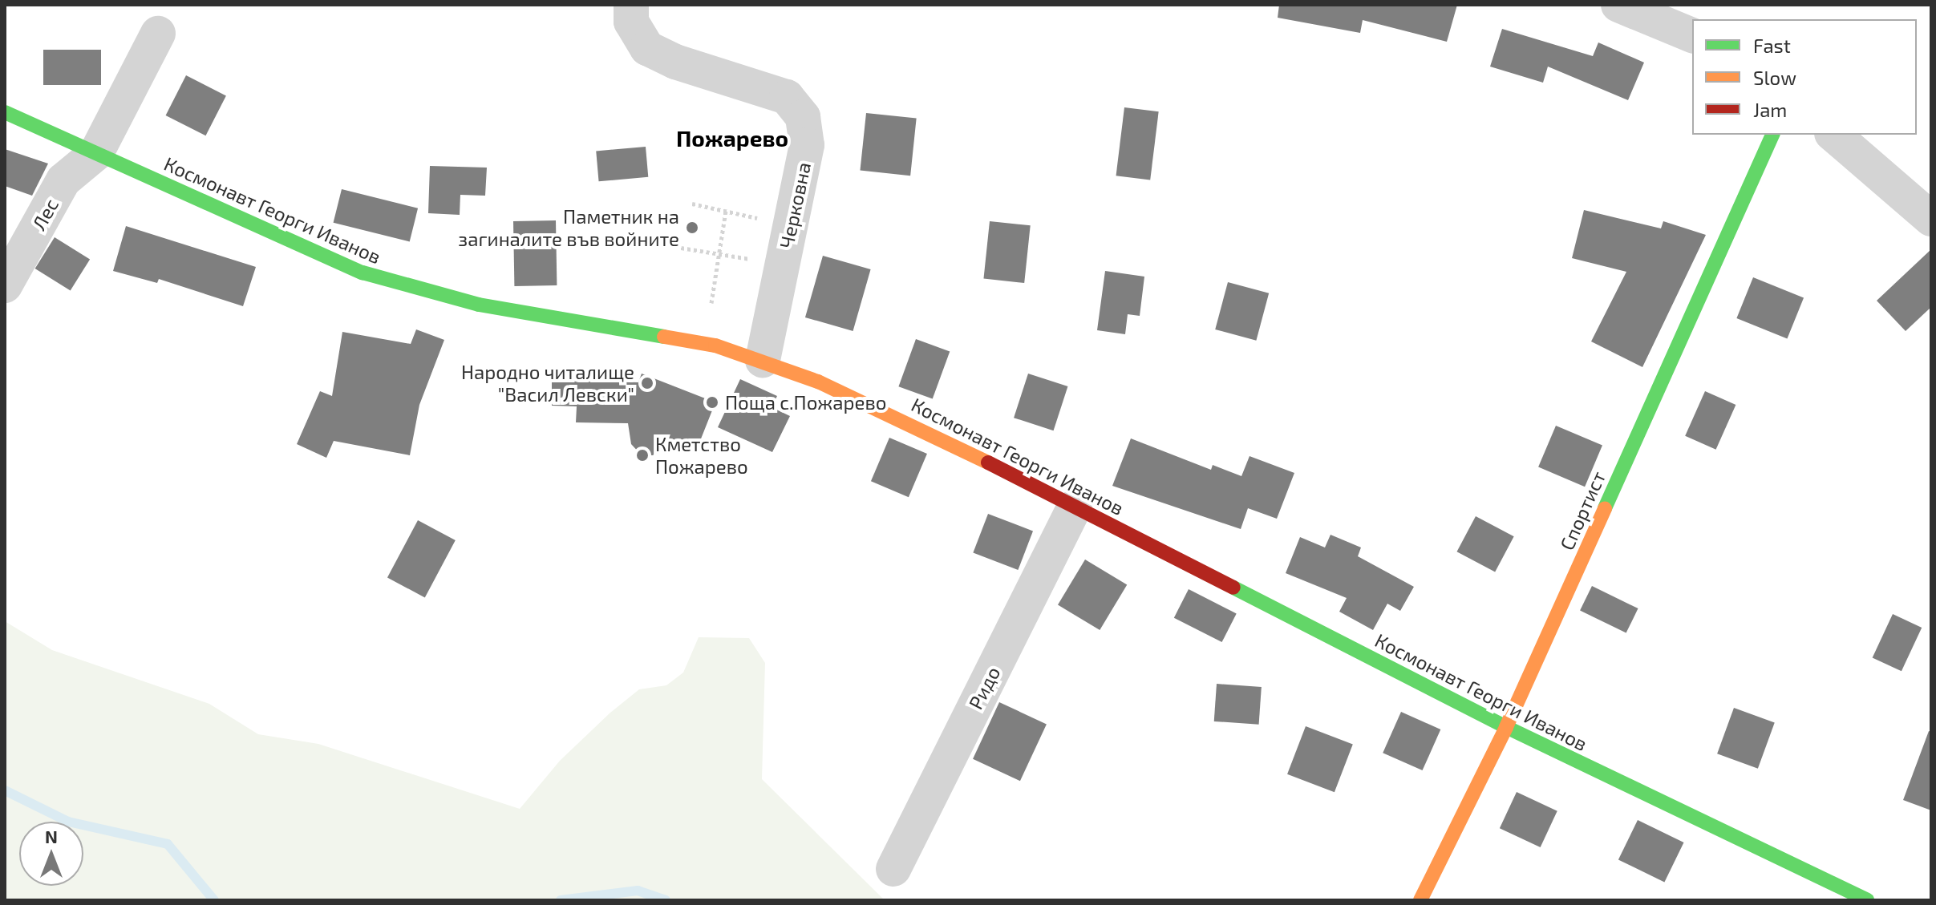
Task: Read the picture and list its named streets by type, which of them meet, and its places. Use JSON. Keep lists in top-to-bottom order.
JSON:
{
  "streets": {
    "street": [
      "Черковна",
      "Космонавт Георги Иванов",
      "Лес",
      "Спортист",
      "Ридо"
    ]
  },
  "crossings": [
    ["Черковна", "Космонавт Георги Иванов"],
    ["Космонавт Георги Иванов", "Лес"],
    ["Космонавт Георги Иванов", "Спортист"],
    ["Космонавт Георги Иванов", "Ридо"]
  ],
  "districts": ["Пожарево"],
  "places": [
    "Паметник на загиналите във войните",
    "Народно читалище \"Васил Левски\"",
    "Поща с.Пожарево",
    "Кметство Пожарево"
  ],
  "legend": ["Fast", "Slow", "Jam"],
  "north": "top"
}
